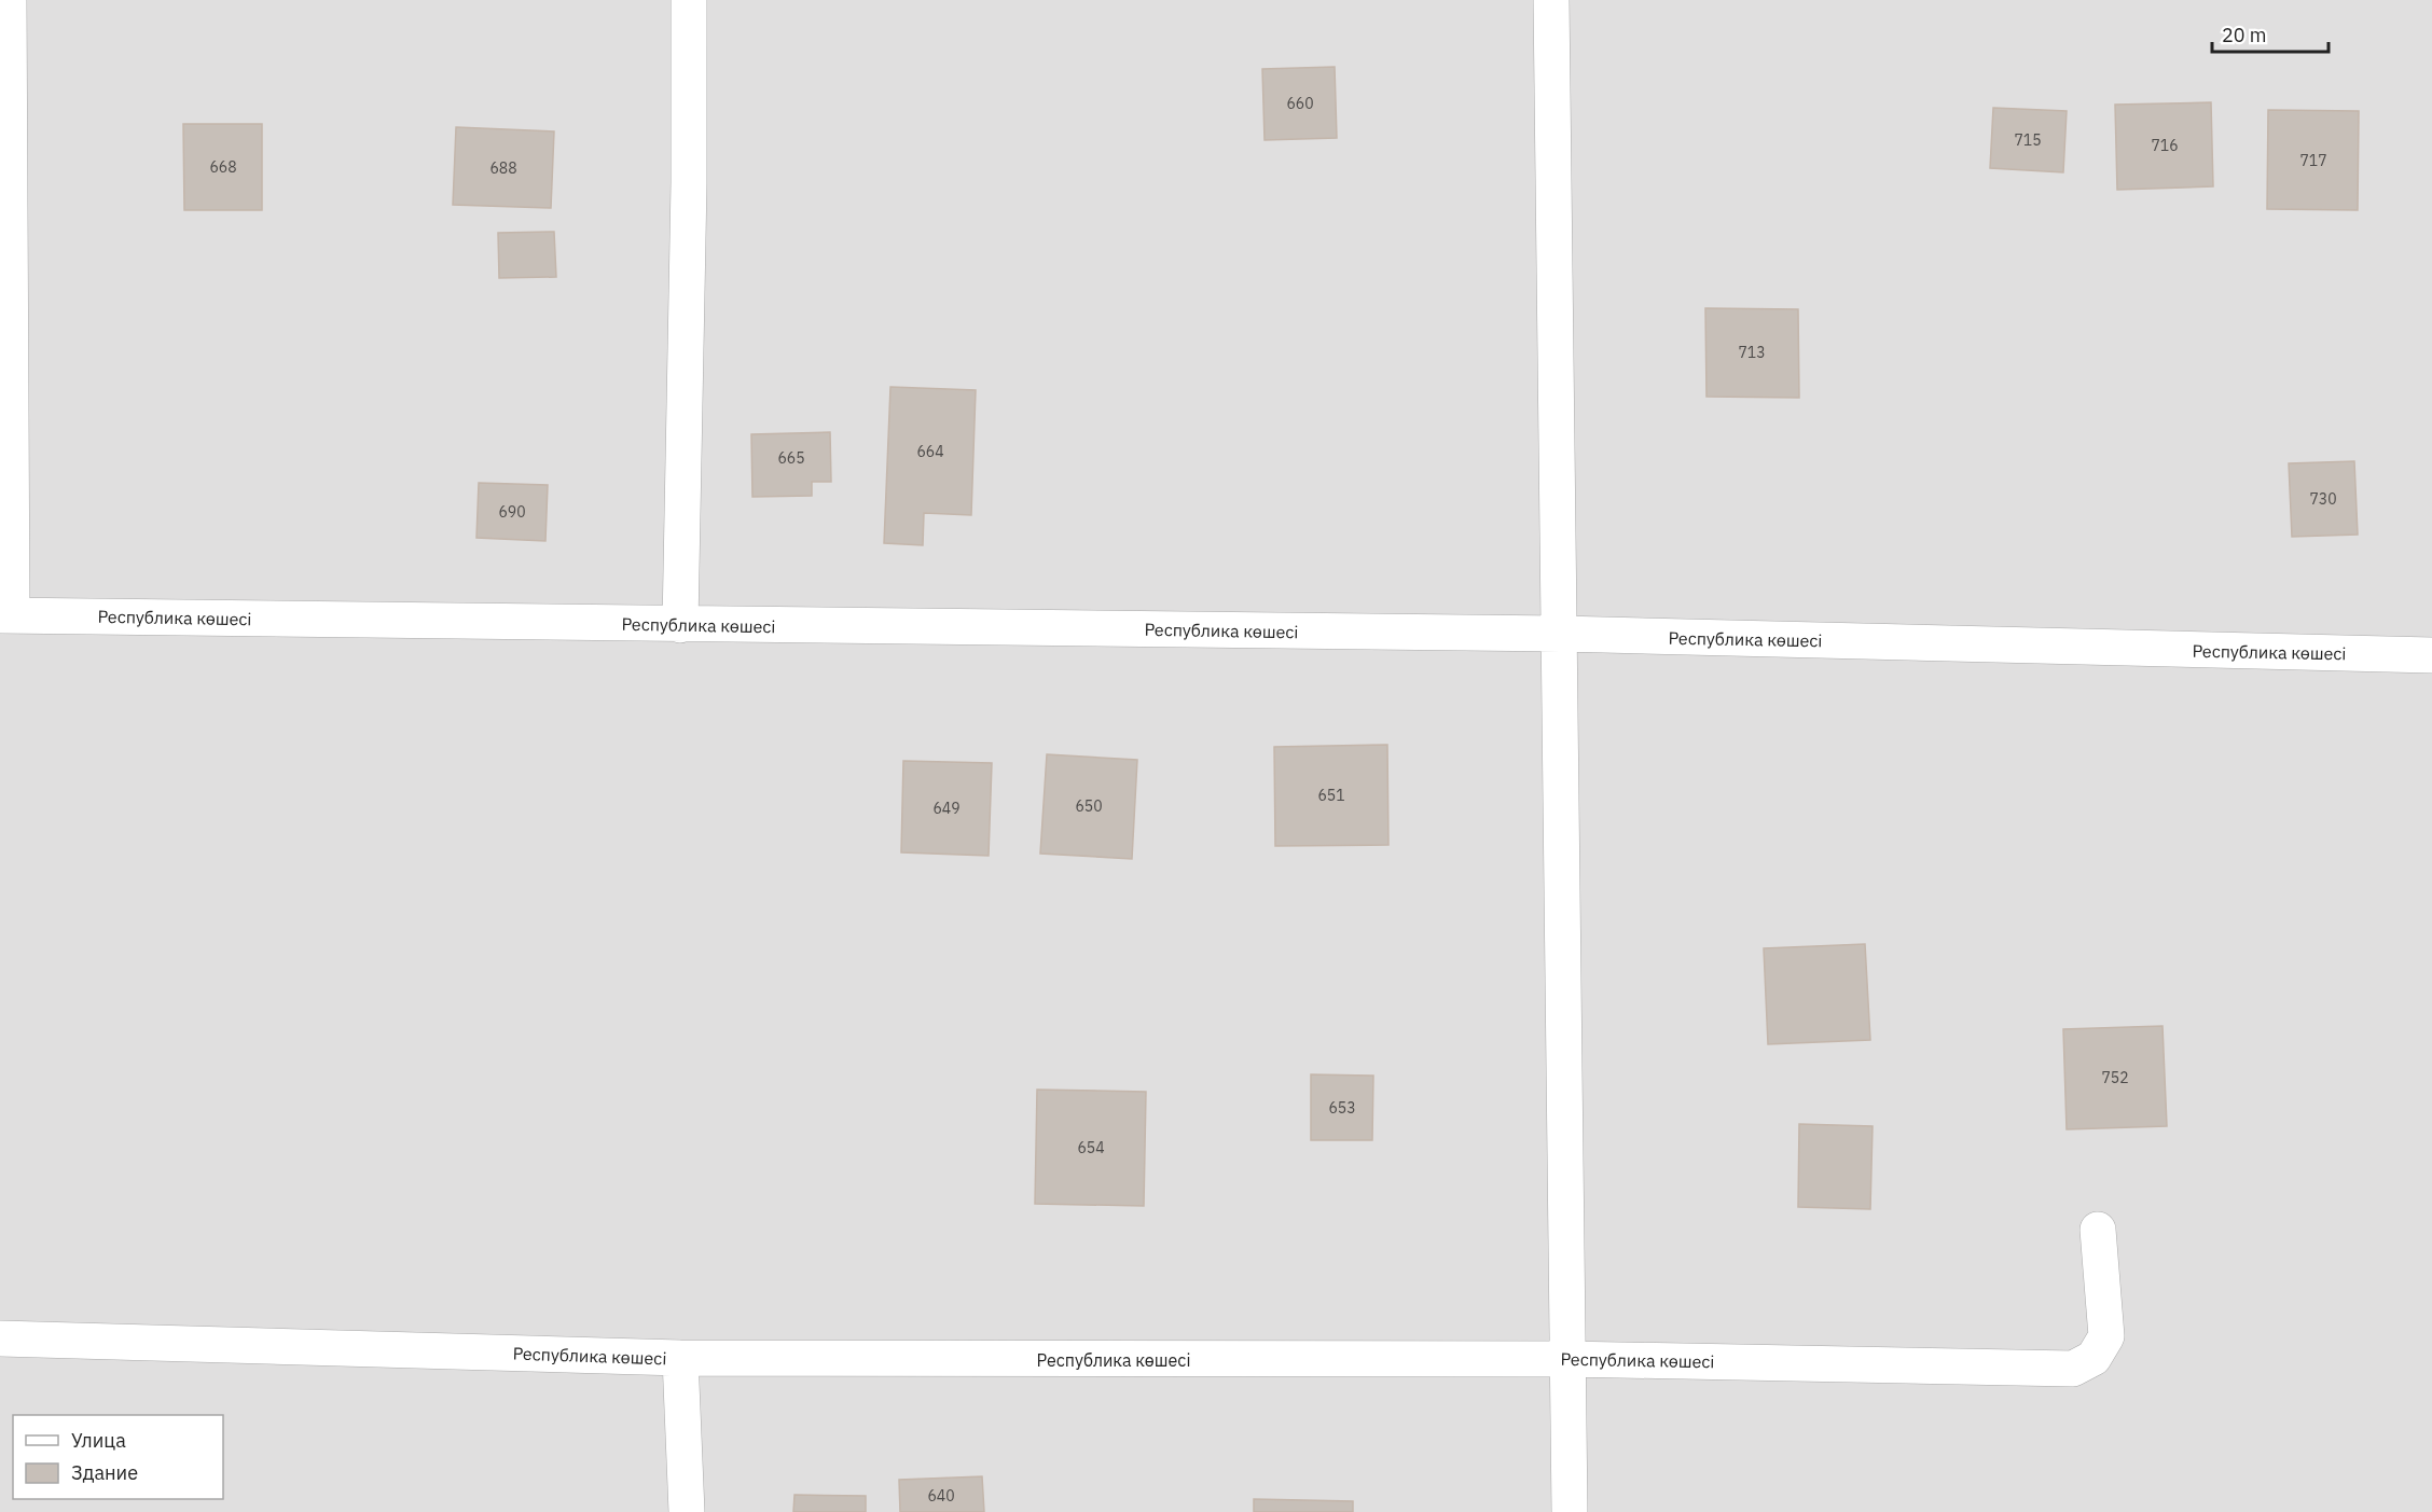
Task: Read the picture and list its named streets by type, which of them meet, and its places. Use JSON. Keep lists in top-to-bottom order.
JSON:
{
  "streets": {
    "street": ["Республика көшесі"]
  },
  "house_numbers": [
    "660",
    "715",
    "716",
    "717",
    "668",
    "688",
    "713",
    "664",
    "665",
    "730",
    "690",
    "651",
    "650",
    "649",
    "752",
    "653",
    "654",
    "640"
  ],
  "legend": ["Улица", "Здание"],
  "scale_bar": "20 m"
}
